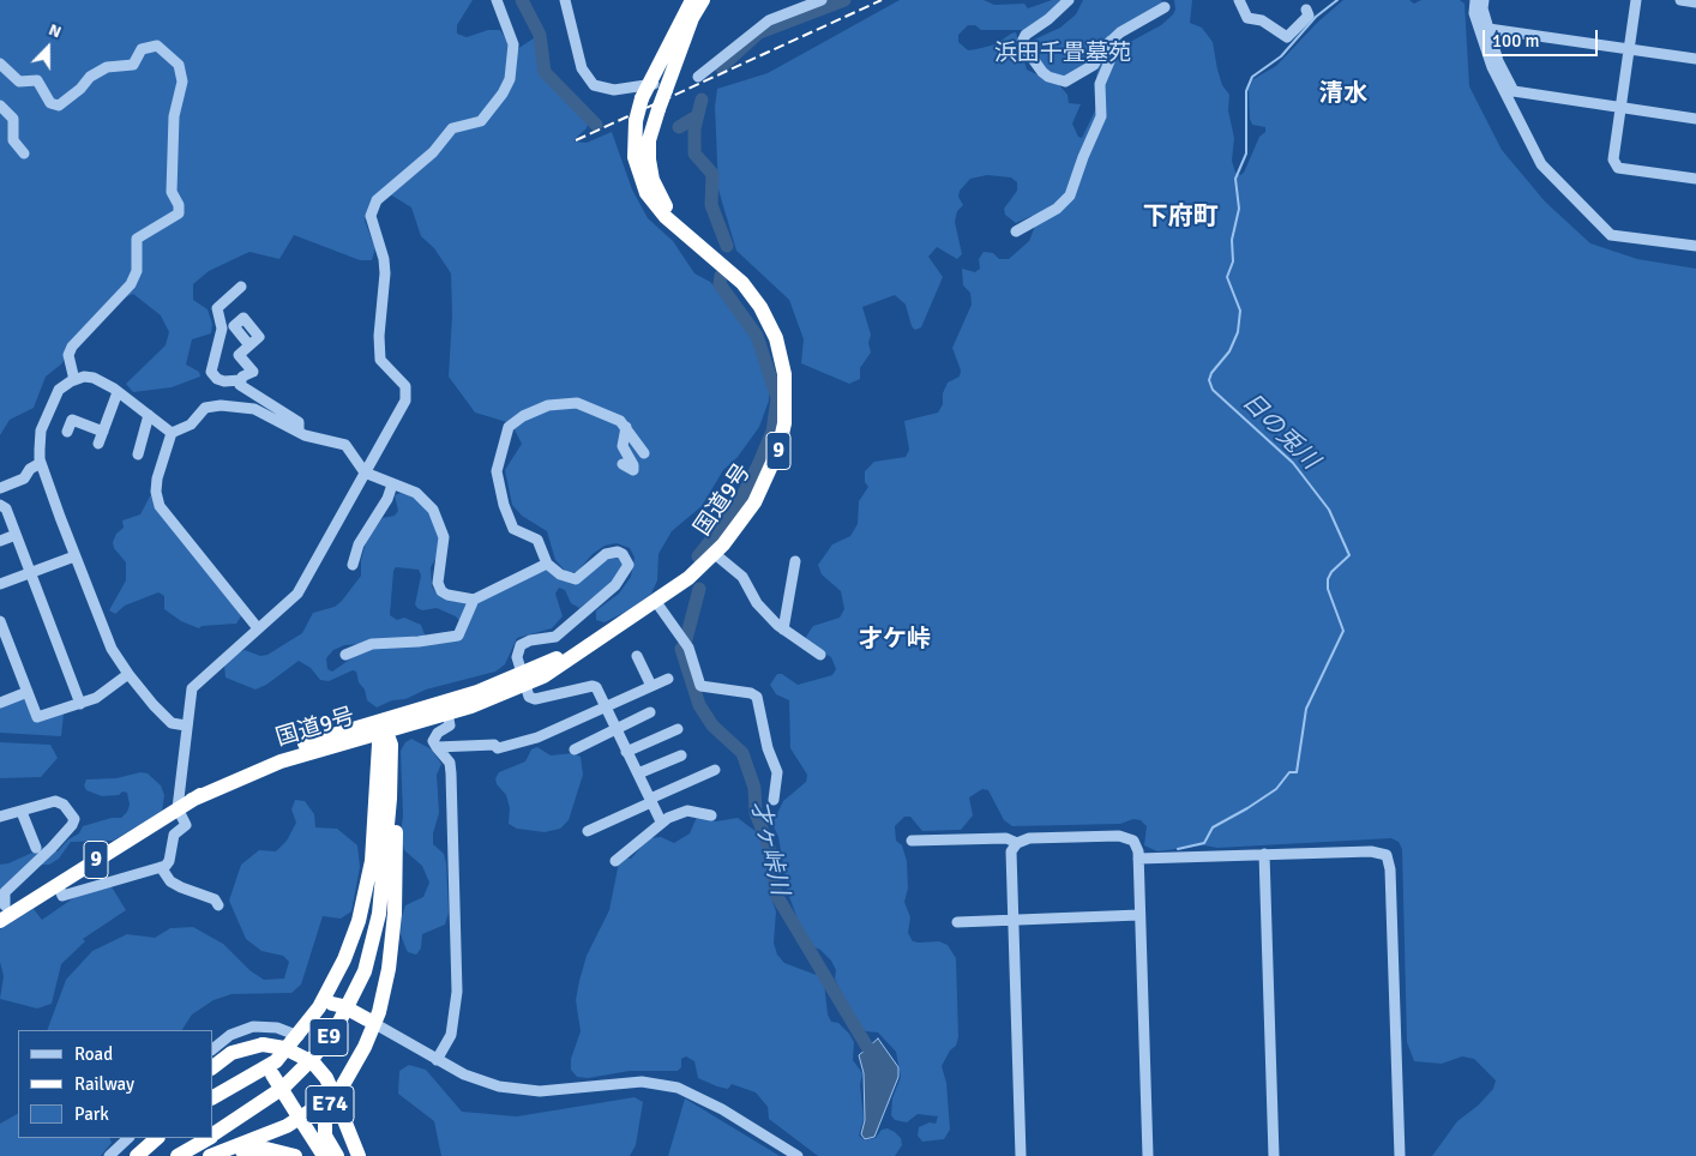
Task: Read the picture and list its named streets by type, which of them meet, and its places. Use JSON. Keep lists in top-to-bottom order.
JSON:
{
  "streets": {
    "highway": [
      "9",
      "国道9号",
      "E9",
      "E74"
    ]
  },
  "crossings": [
    ["国道9号", "E9"]
  ],
  "districts": ["清水", "下府町", "才ケ峠"],
  "water": ["日の兎川", "才ヶ峠川"],
  "parks": ["浜田千畳墓苑"],
  "legend": ["Road", "Railway", "Park"],
  "scale_bar": "100 m",
  "north": "top"
}
